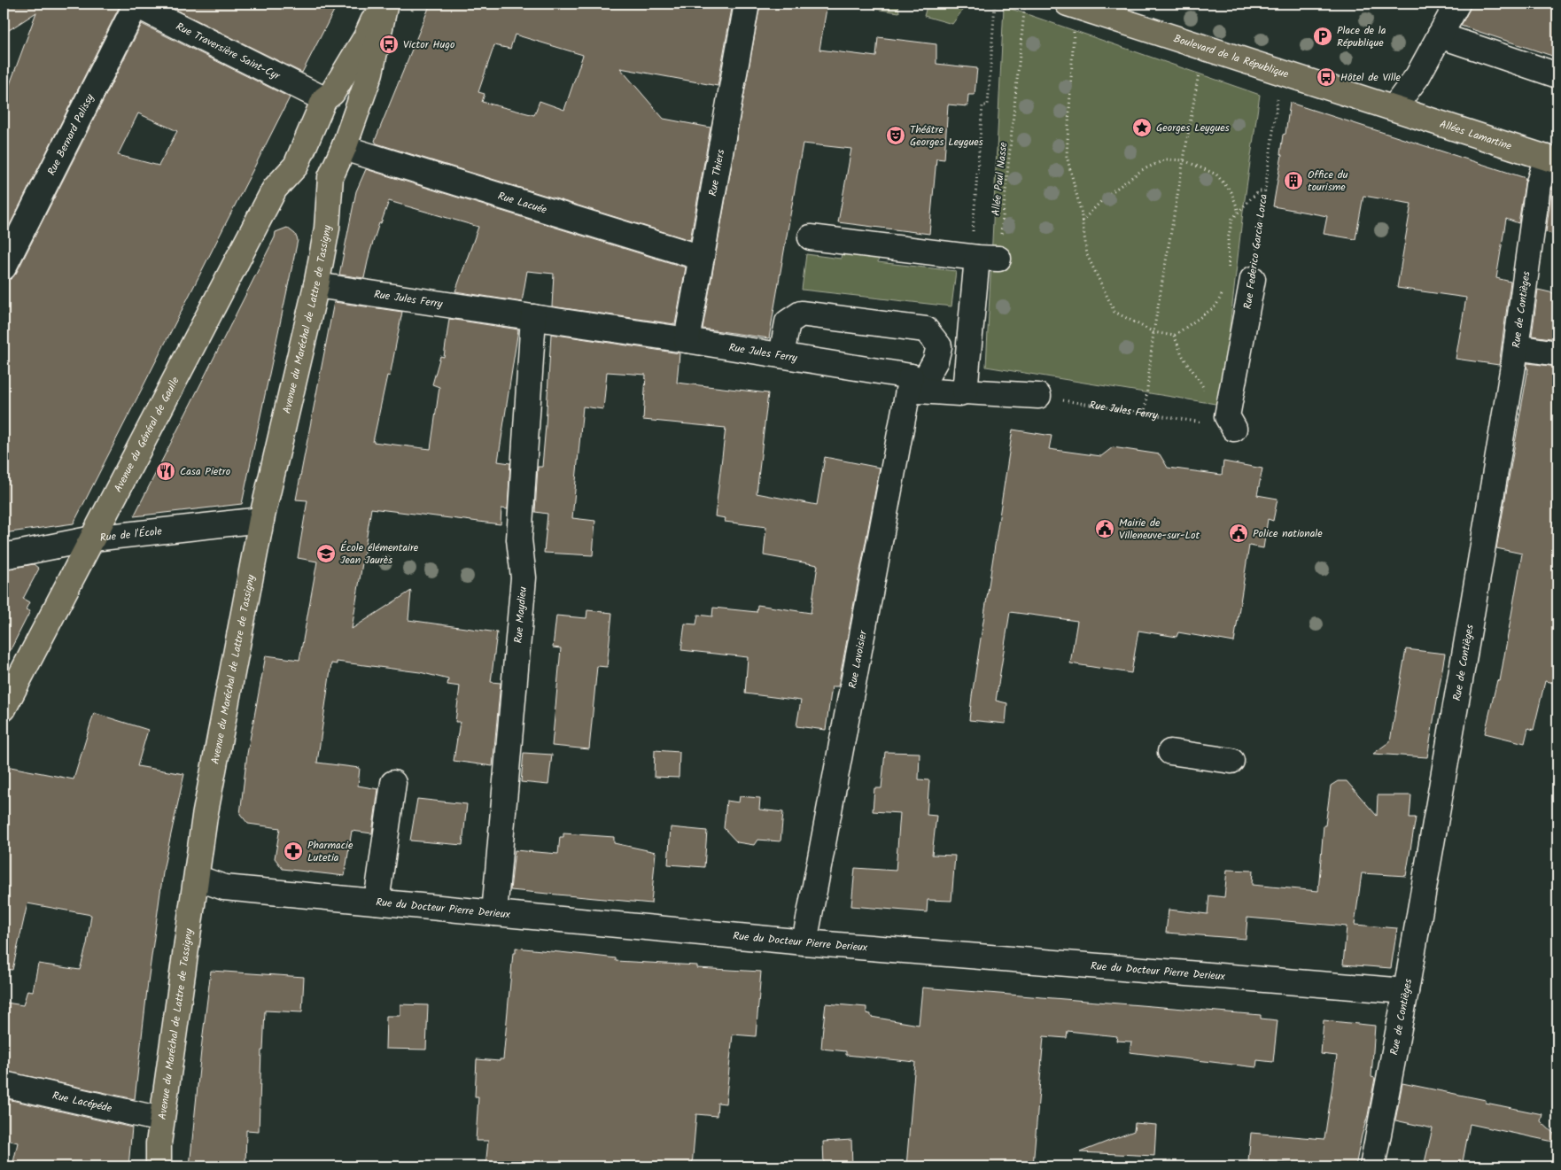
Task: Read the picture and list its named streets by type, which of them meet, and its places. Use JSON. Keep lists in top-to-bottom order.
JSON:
{
  "streets": {
    "main road": [
      "Boulevard de la République",
      "Allées Lamartine",
      "Avenue du Maréchal de Lattre de Tassigny",
      "Avenue du Général de Gaulle"
    ],
    "street": [
      "Rue Traversière Saint-Cyr",
      "Rue Bernard Palissy",
      "Rue Thiers",
      "Rue Lacuée",
      "Rue Federico Garcia Lorca",
      "Rue Jules Ferry",
      "Rue de Contièges",
      "Rue de l'École",
      "Rue Maydieu",
      "Rue Lavoisier",
      "Rue du Docteur Pierre Derieux",
      "Rue Lacépéde"
    ],
    "path": ["Allée Paul Nasse"]
  },
  "crossings": [
    ["Rue Traversière Saint-Cyr", "Rue Bernard Palissy"],
    ["Rue Traversière Saint-Cyr", "Avenue du Général de Gaulle"],
    ["Boulevard de la République", "Allées Lamartine"],
    ["Boulevard de la République", "Rue Federico Garcia Lorca"],
    ["Allées Lamartine", "Rue de Contièges"],
    ["Rue Thiers", "Rue Lacuée"],
    ["Rue Thiers", "Rue Jules Ferry"],
    ["Rue Jules Ferry", "Avenue du Maréchal de Lattre de Tassigny"],
    ["Rue Jules Ferry", "Rue Maydieu"],
    ["Rue Jules Ferry", "Rue Lavoisier"],
    ["Rue de Contièges", "Rue du Docteur Pierre Derieux"],
    ["Avenue du Maréchal de Lattre de Tassigny", "Rue de l'École"],
    ["Avenue du Maréchal de Lattre de Tassigny", "Rue du Docteur Pierre Derieux"],
    ["Avenue du Maréchal de Lattre de Tassigny", "Rue Lacépéde"],
    ["Avenue du Général de Gaulle", "Rue de l'École"],
    ["Rue Maydieu", "Rue du Docteur Pierre Derieux"],
    ["Rue Lavoisier", "Rue du Docteur Pierre Derieux"]
  ],
  "places": {
    "parking": ["Place de la République"],
    "bus stop": ["Victor Hugo", "Hôtel de Ville"],
    "place": ["Georges Leygues"],
    "theatre": ["Théâtre Georges Leygues"],
    "building": ["Office du tourisme"],
    "restaurant": ["Casa Pietro"],
    "public building": ["Mairie de Villeneuve-sur-Lot", "Police nationale"],
    "school or university": ["École élémentaire Jean Jaurès"],
    "pharmacy": ["Pharmacie Lutetia"]
  }
}
